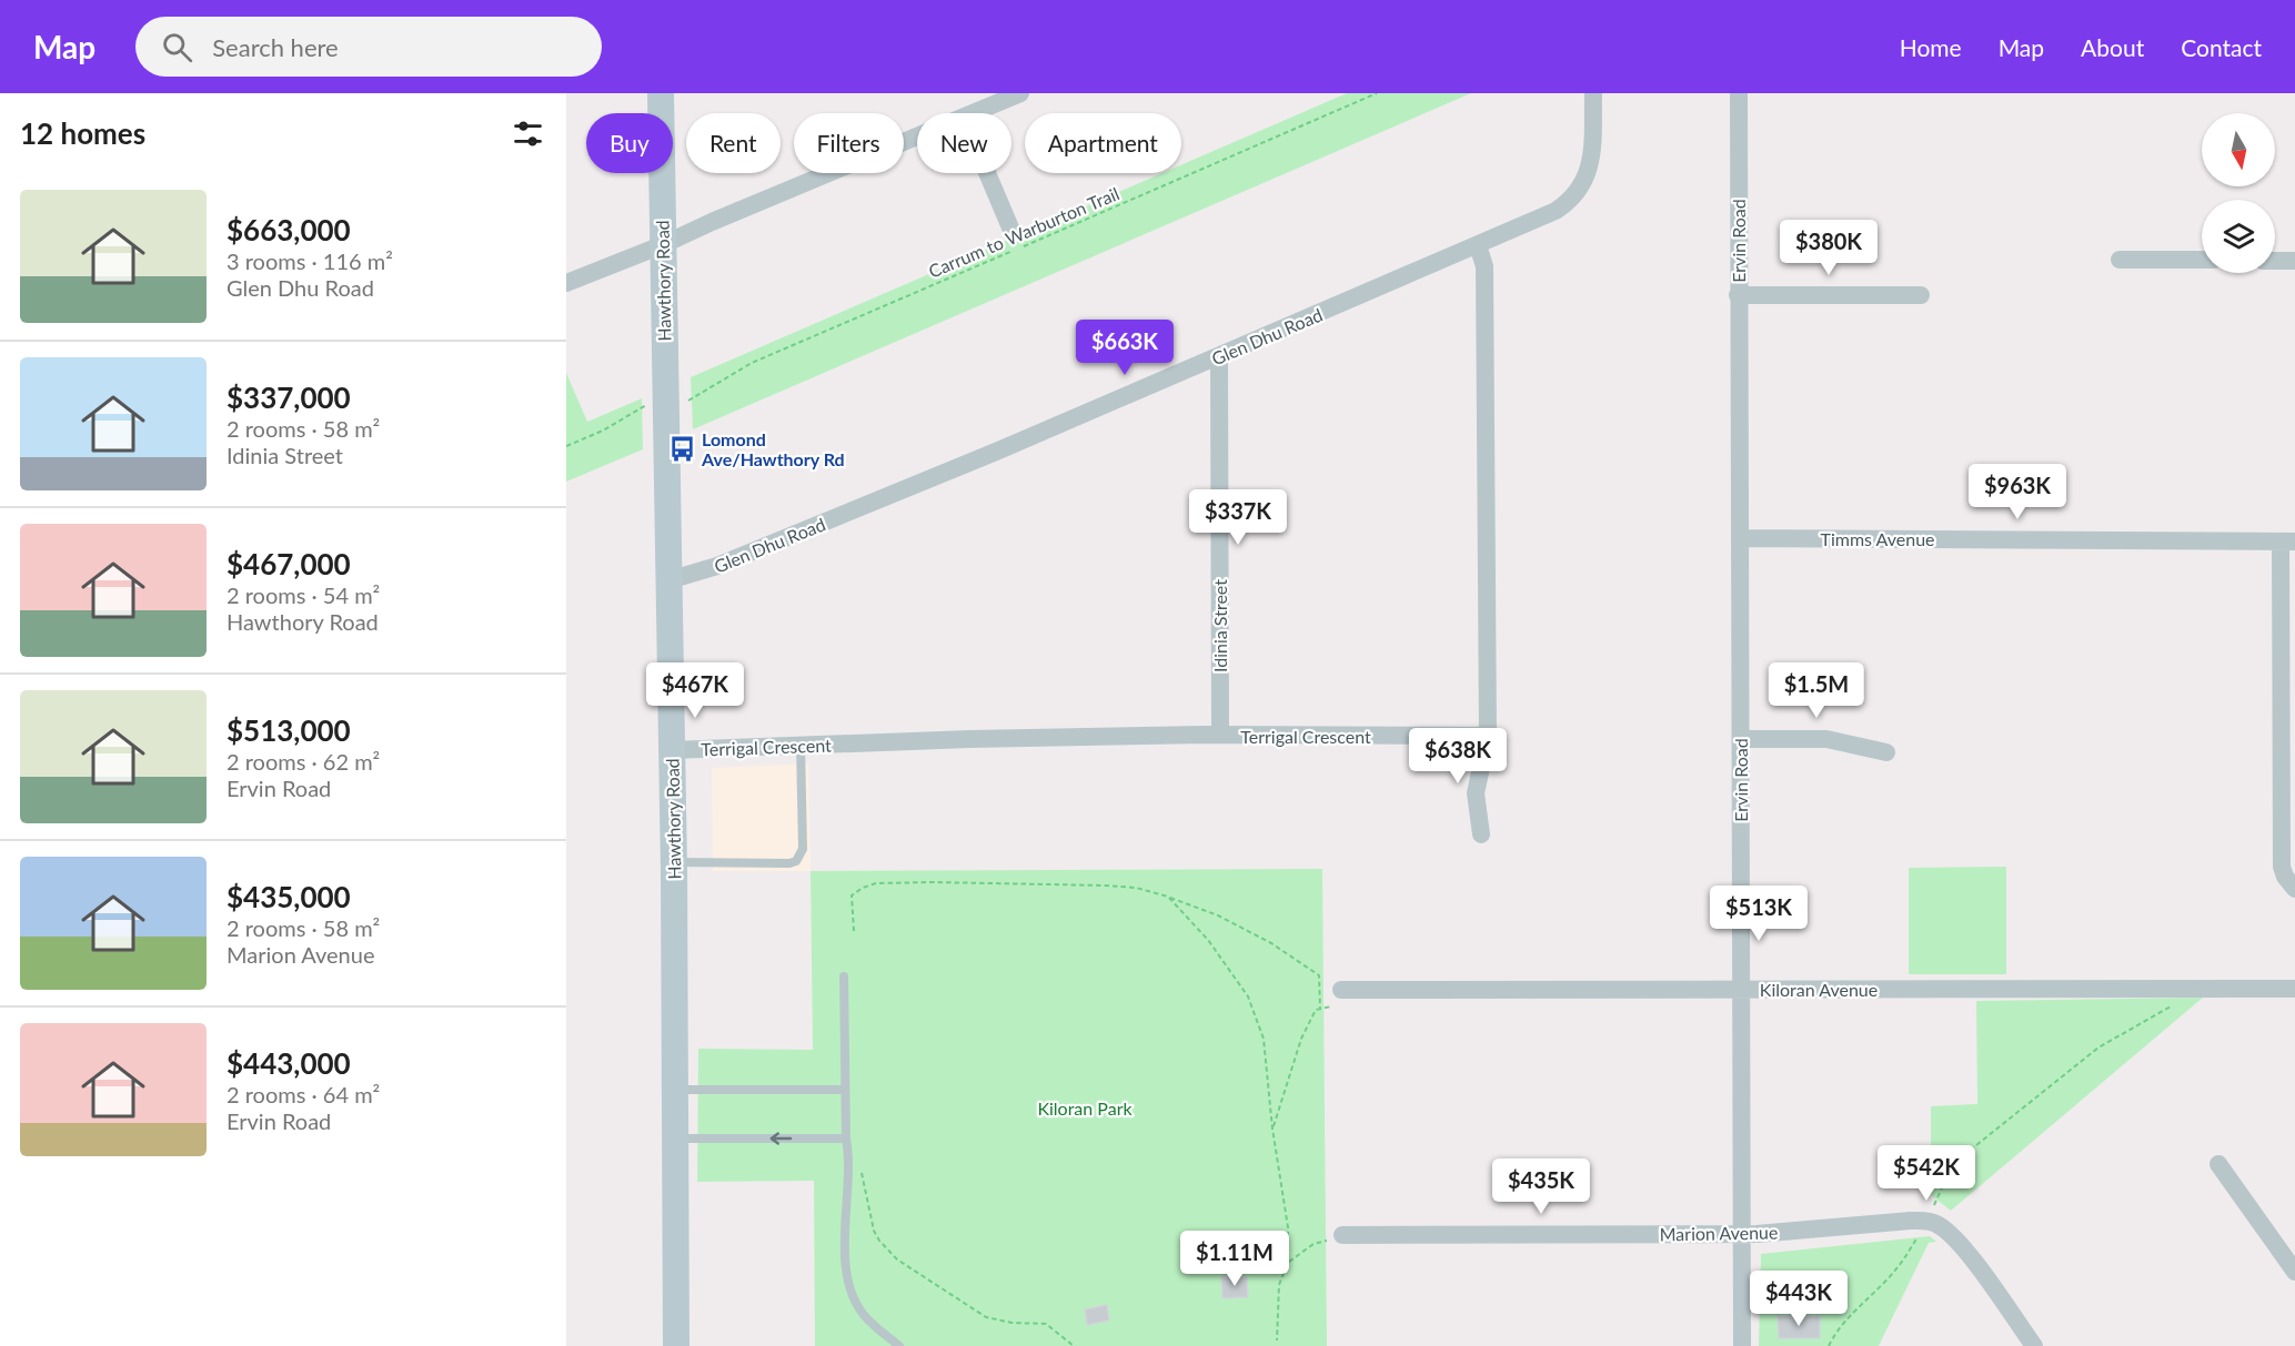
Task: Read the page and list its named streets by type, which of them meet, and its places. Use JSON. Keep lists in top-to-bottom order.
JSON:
{
  "streets": {
    "main road": ["Hawthory Road"],
    "street": [
      "Ervin Road",
      "Glen Dhu Road",
      "Timms Avenue",
      "Idinia Street",
      "Terrigal Crescent",
      "Kiloran Avenue",
      "Marion Avenue"
    ],
    "path": ["Carrum to Warburton Trail"]
  },
  "crossings": [
    ["Ervin Road", "Timms Avenue"],
    ["Ervin Road", "Kiloran Avenue"],
    ["Ervin Road", "Marion Avenue"],
    ["Hawthory Road", "Glen Dhu Road"],
    ["Hawthory Road", "Terrigal Crescent"],
    ["Glen Dhu Road", "Idinia Street"],
    ["Idinia Street", "Terrigal Crescent"]
  ],
  "parks": ["Kiloran Park"],
  "places": {
    "bus stop": ["Lomond Ave/Hawthory Rd"]
  },
  "north": "bottom",
  "page": {
    "header": "Map",
    "search": "Search here",
    "nav": [
      "Home",
      "Map",
      "About",
      "Contact"
    ],
    "heading": "12 homes",
    "chip": [
      "Buy",
      "Rent",
      "Filters",
      "New",
      "Apartment"
    ],
    "list": [
      {
        "name": "$663,000",
        "note": "3 rooms · 116 m² · Glen Dhu Road"
      },
      {
        "name": "$337,000",
        "note": "2 rooms · 58 m² · Idinia Street"
      },
      {
        "name": "$467,000",
        "note": "2 rooms · 54 m² · Hawthory Road"
      },
      {
        "name": "$513,000",
        "note": "2 rooms · 62 m² · Ervin Road"
      },
      {
        "name": "$435,000",
        "note": "2 rooms · 58 m² · Marion Avenue"
      },
      {
        "name": "$443,000",
        "note": "2 rooms · 64 m² · Ervin Road"
      }
    ],
    "price": [
      "$380K",
      "$663K",
      "$963K",
      "$337K",
      "$467K",
      "$1.5M",
      "$638K",
      "$513K",
      "$542K",
      "$435K",
      "$1.11M",
      "$443K"
    ]
  }
}
